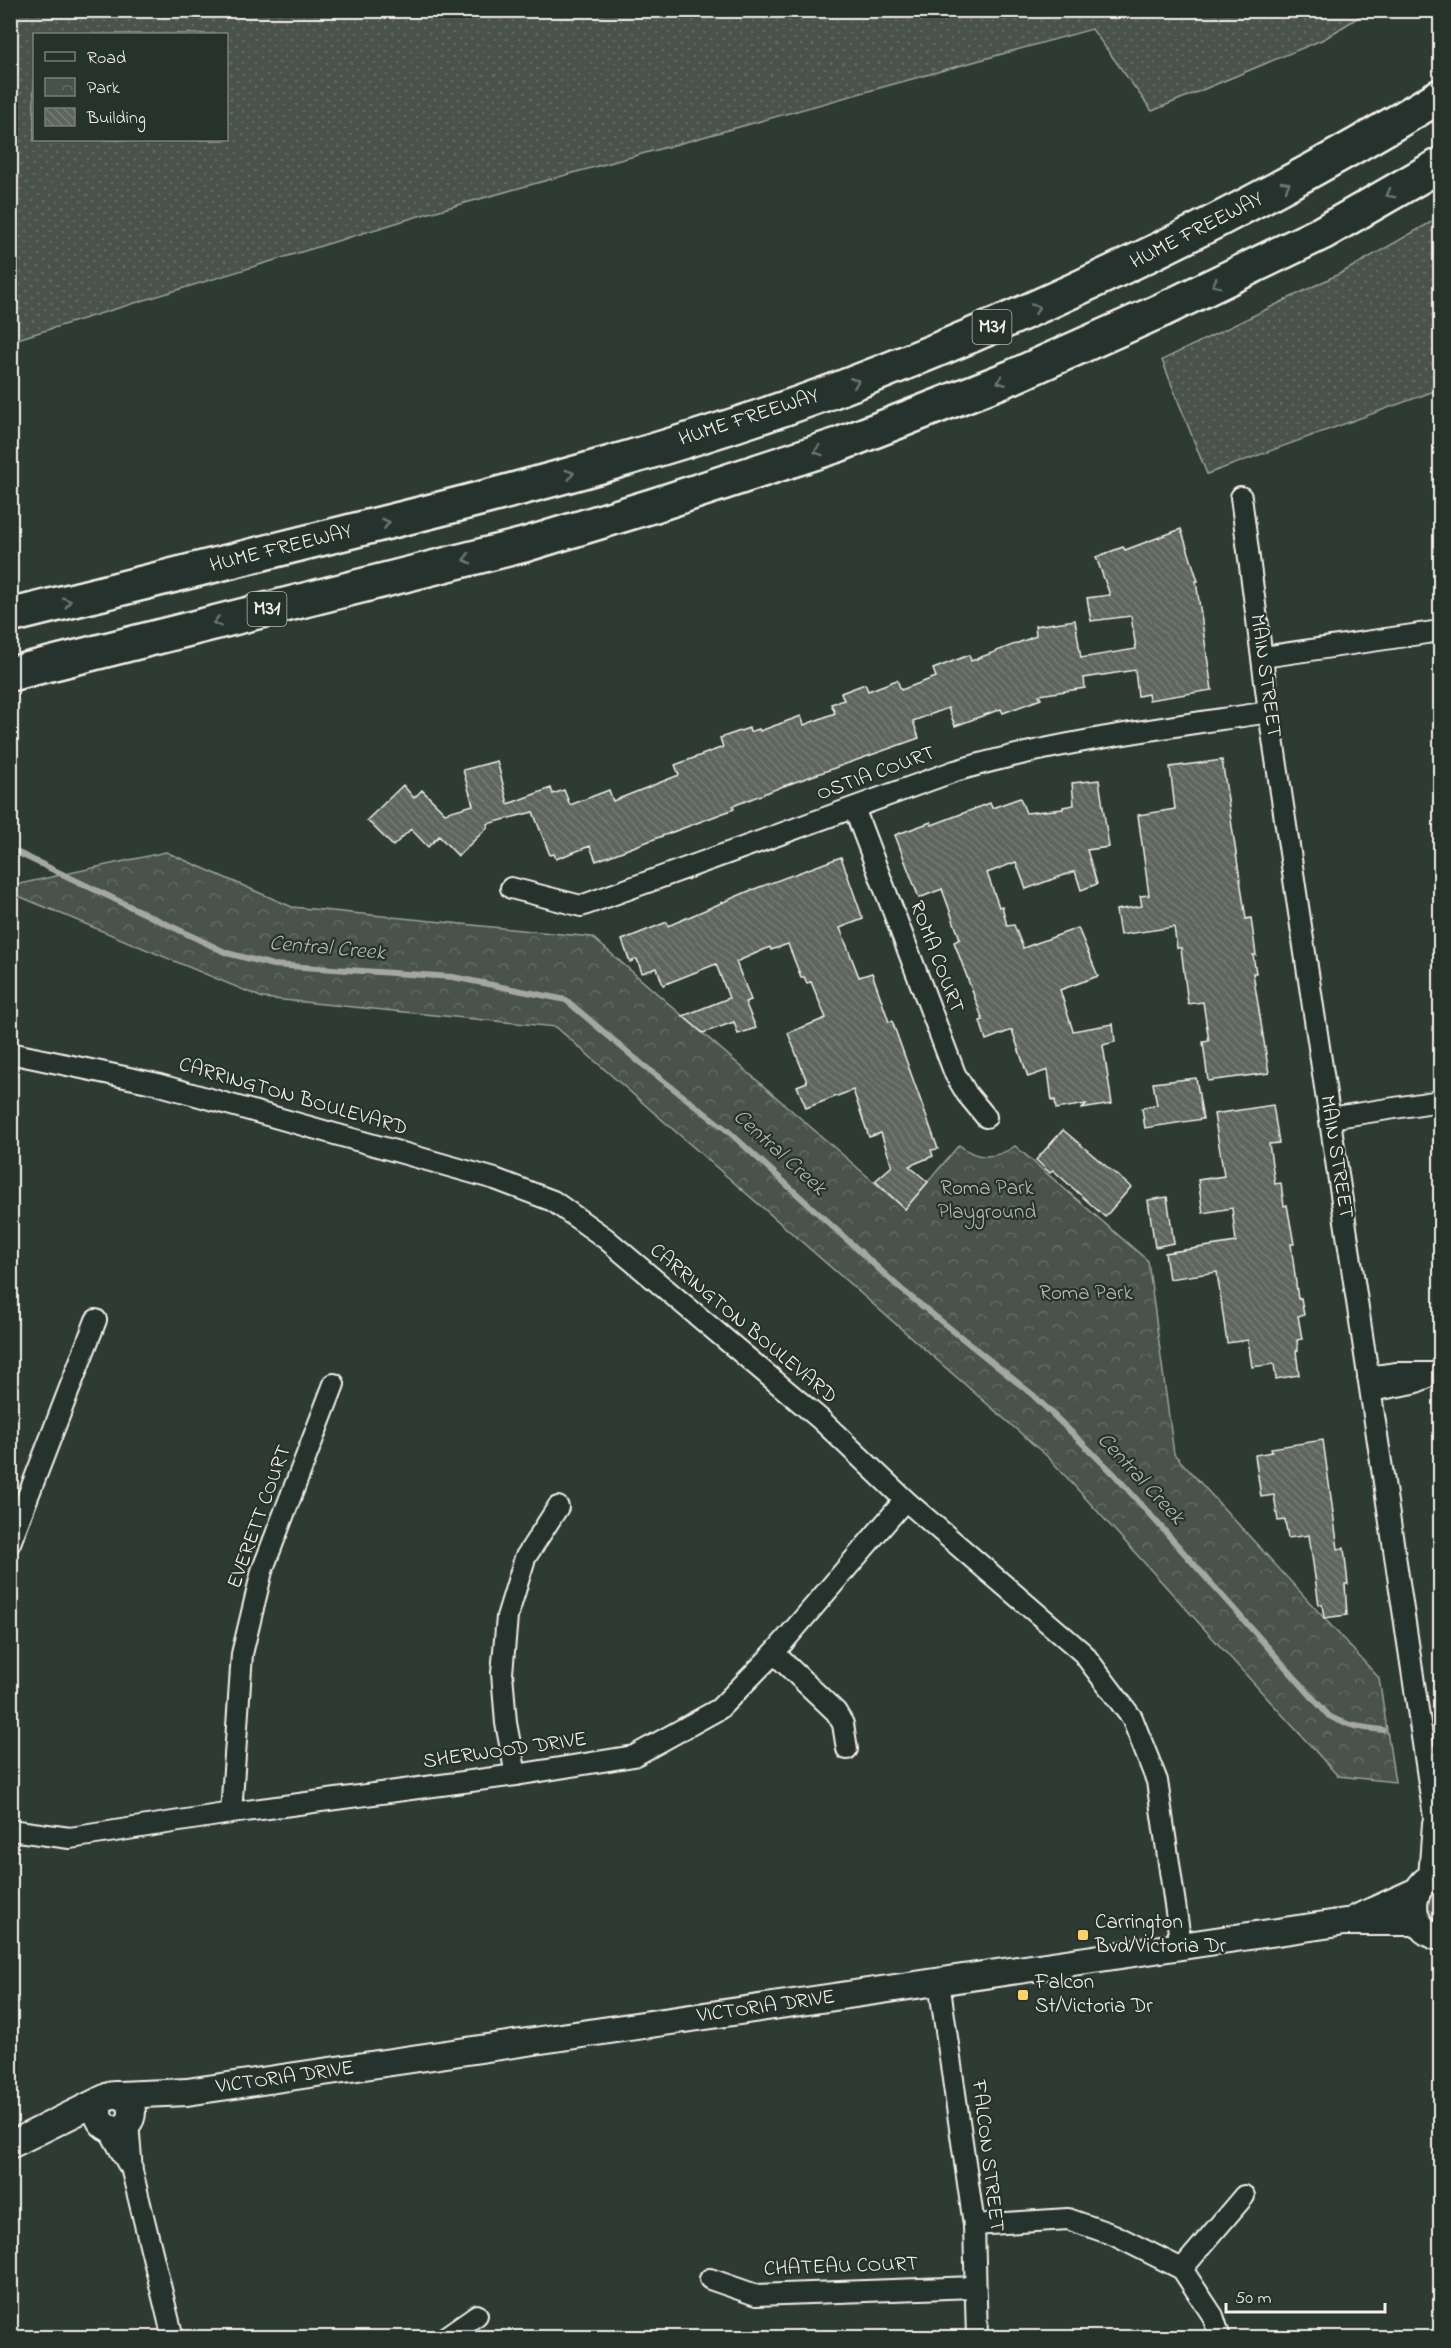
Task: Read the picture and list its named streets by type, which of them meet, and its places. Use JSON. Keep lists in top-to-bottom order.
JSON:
{
  "streets": {
    "highway": ["HUME FREEWAY", "M31"],
    "street": [
      "MAIN STREET",
      "OSTIA COURT",
      "ROMA COURT",
      "CARRINGTON BOULEVARD",
      "EVERETT COURT",
      "SHERWOOD DRIVE",
      "VICTORIA DRIVE",
      "FALCON STREET",
      "CHATEAU COURT"
    ]
  },
  "crossings": [
    ["MAIN STREET", "OSTIA COURT"],
    ["MAIN STREET", "VICTORIA DRIVE"],
    ["OSTIA COURT", "ROMA COURT"],
    ["CARRINGTON BOULEVARD", "SHERWOOD DRIVE"],
    ["CARRINGTON BOULEVARD", "VICTORIA DRIVE"],
    ["EVERETT COURT", "SHERWOOD DRIVE"],
    ["VICTORIA DRIVE", "FALCON STREET"],
    ["FALCON STREET", "CHATEAU COURT"]
  ],
  "water": ["Central Creek"],
  "parks": ["Roma Park Playground", "Roma Park"],
  "places": {
    "transit": ["Carrington Bvd/Victoria Dr", "Falcon St/Victoria Dr"]
  },
  "legend": ["Road", "Park", "Building"],
  "scale_bar": "50 m"
}
